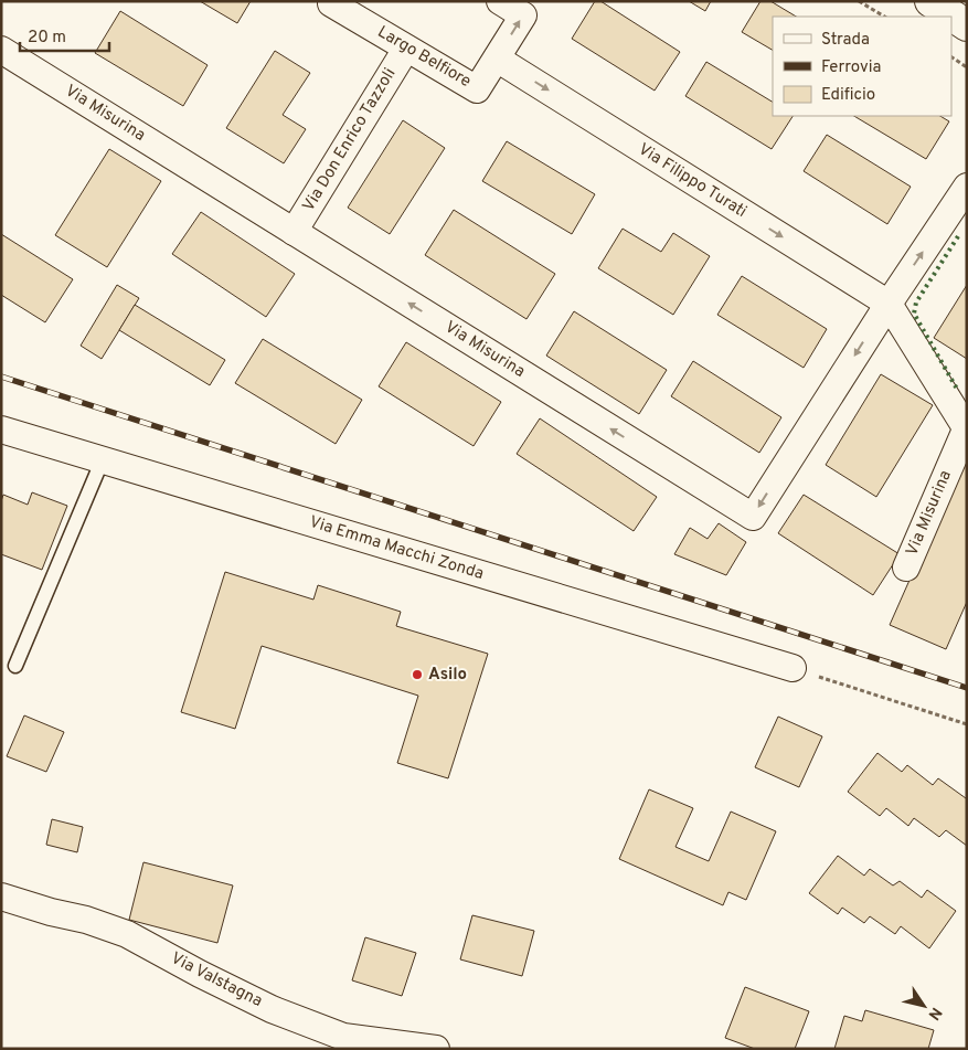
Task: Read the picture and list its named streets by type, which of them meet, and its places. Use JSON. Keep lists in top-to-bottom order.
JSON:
{
  "streets": {
    "street": [
      "Largo Belfiore",
      "Via Misurina",
      "Via Don Enrico Tazzoli",
      "Via Filippo Turati",
      "Via Emma Macchi Zonda",
      "Via Valstagna"
    ]
  },
  "crossings": [
    ["Largo Belfiore", "Via Don Enrico Tazzoli"],
    ["Largo Belfiore", "Via Filippo Turati"],
    ["Via Misurina", "Via Don Enrico Tazzoli"],
    ["Via Misurina", "Via Filippo Turati"]
  ],
  "one_way": ["Via Filippo Turati"],
  "places": ["Asilo"],
  "legend": ["Strada", "Ferrovia", "Edificio"],
  "scale_bar": "20 m",
  "north": "bottom right"
}
